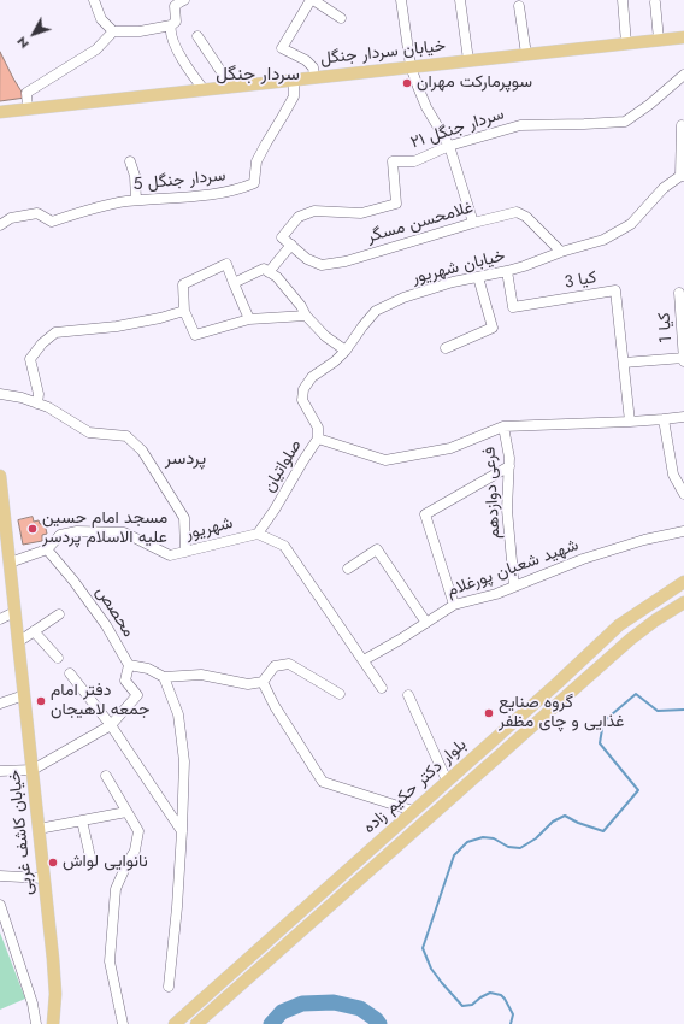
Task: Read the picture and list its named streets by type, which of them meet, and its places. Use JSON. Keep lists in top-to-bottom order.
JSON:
{
  "streets": {
    "main road": ["خیابان سردار جنگل", "بلوار دکتر حکیم زاده", "خیابان کاشف غربی"],
    "street": [
      "سردار جنگل ۲۱",
      "سردار جنگل 5",
      "غلامحسن مسگر",
      "خیابان شهریور",
      "کیا 3",
      "کیا 1",
      "صلواتیان",
      "فرعی دوازدهم",
      "شهریور",
      "شهید شعبان پورغلام",
      "محصص"
    ]
  },
  "crossings": [
    ["خیابان سردار جنگل", "سردار جنگل 5"],
    ["سردار جنگل ۲۱", "غلامحسن مسگر"],
    ["غلامحسن مسگر", "خیابان شهریور"],
    ["خیابان شهریور", "کیا 3"],
    ["خیابان شهریور", "صلواتیان"],
    ["کیا 3", "صلواتیان"],
    ["صلواتیان", "فرعی دوازدهم"],
    ["صلواتیان", "شهریور"],
    ["فرعی دوازدهم", "شهید شعبان پورغلام"],
    ["شهریور", "محصص"],
    ["شهریور", "خیابان کاشف غربی"]
  ],
  "districts": ["سردار جنگل", "پردسر"],
  "places": [
    "سوپرمارکت مهران",
    "مسجد امام حسین علیه الاسلام پردسر",
    "دفتر امام جمعه لاهیجان",
    "گروه صنایع غذایی و چای مظفر",
    "نانوایی لواش"
  ],
  "north": "bottom left"
}
